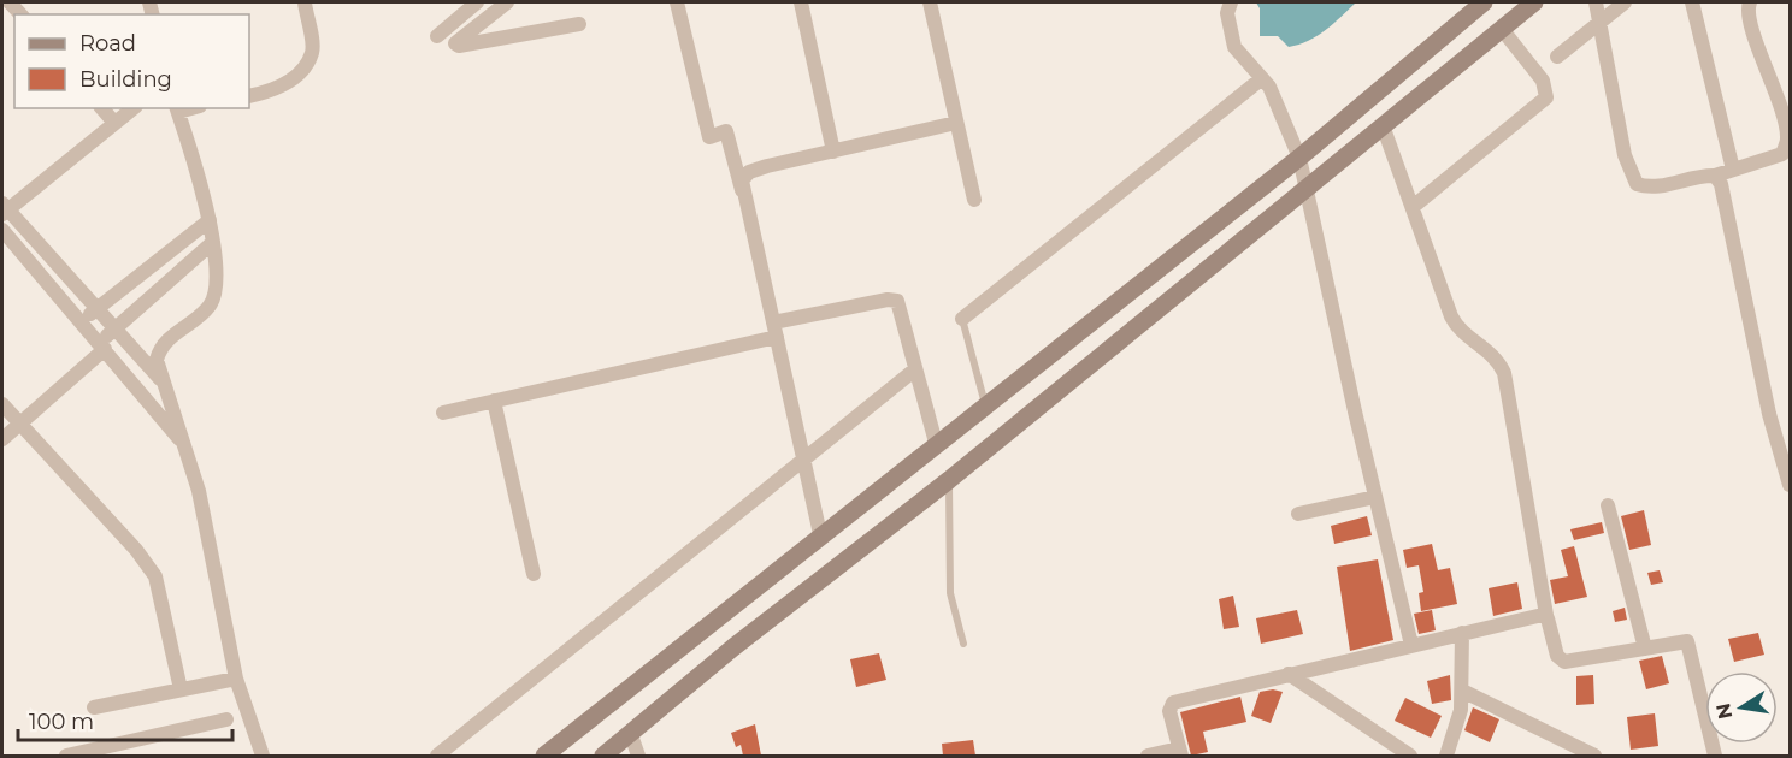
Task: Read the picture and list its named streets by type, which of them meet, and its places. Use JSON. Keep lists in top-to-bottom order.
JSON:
{
  "legend": ["Road", "Building"],
  "scale_bar": "100 m",
  "north": "left"
}
